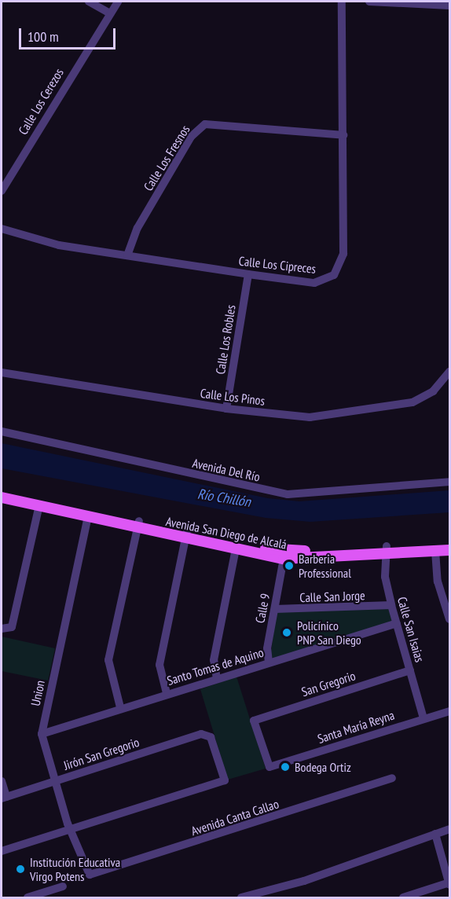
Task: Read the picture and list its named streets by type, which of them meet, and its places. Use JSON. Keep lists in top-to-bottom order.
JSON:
{
  "streets": {
    "main road": ["Avenida San Diego de Alcalá"],
    "street": [
      "Calle Los Cerezos",
      "Calle Los Fresnos",
      "Calle Los Cipreces",
      "Calle Los Robles",
      "Calle Los Pinos",
      "Avenida Del Río",
      "Calle San Jorge",
      "Calle 9",
      "Calle San Isaias",
      "Santo Tomas de Aquino",
      "San Gregorio",
      "Union",
      "Santa María Reyna",
      "Jirón San Gregorio",
      "Avenida Canta Callao"
    ]
  },
  "crossings": [
    ["Calle Los Fresnos", "Calle Los Cipreces"],
    ["Calle Los Cipreces", "Calle Los Robles"],
    ["Calle Los Robles", "Calle Los Pinos"],
    ["Avenida San Diego de Alcalá", "Calle 9"],
    ["Avenida San Diego de Alcalá", "Calle San Isaias"],
    ["Avenida San Diego de Alcalá", "Union"],
    ["Calle San Jorge", "Calle 9"],
    ["Calle San Jorge", "Calle San Isaias"],
    ["Calle 9", "Santo Tomas de Aquino"],
    ["Calle San Isaias", "Santo Tomas de Aquino"],
    ["Calle San Isaias", "San Gregorio"],
    ["Calle San Isaias", "Santa María Reyna"],
    ["Santo Tomas de Aquino", "Union"],
    ["San Gregorio", "Santa María Reyna"],
    ["Union", "Jirón San Gregorio"],
    ["Union", "Avenida Canta Callao"]
  ],
  "water": ["Río Chillón"],
  "places": [
    "Barberia Professional",
    "Policínico PNP San Diego",
    "Bodega Ortiz",
    "Institución Educativa Virgo Potens"
  ],
  "scale_bar": "100 m"
}
